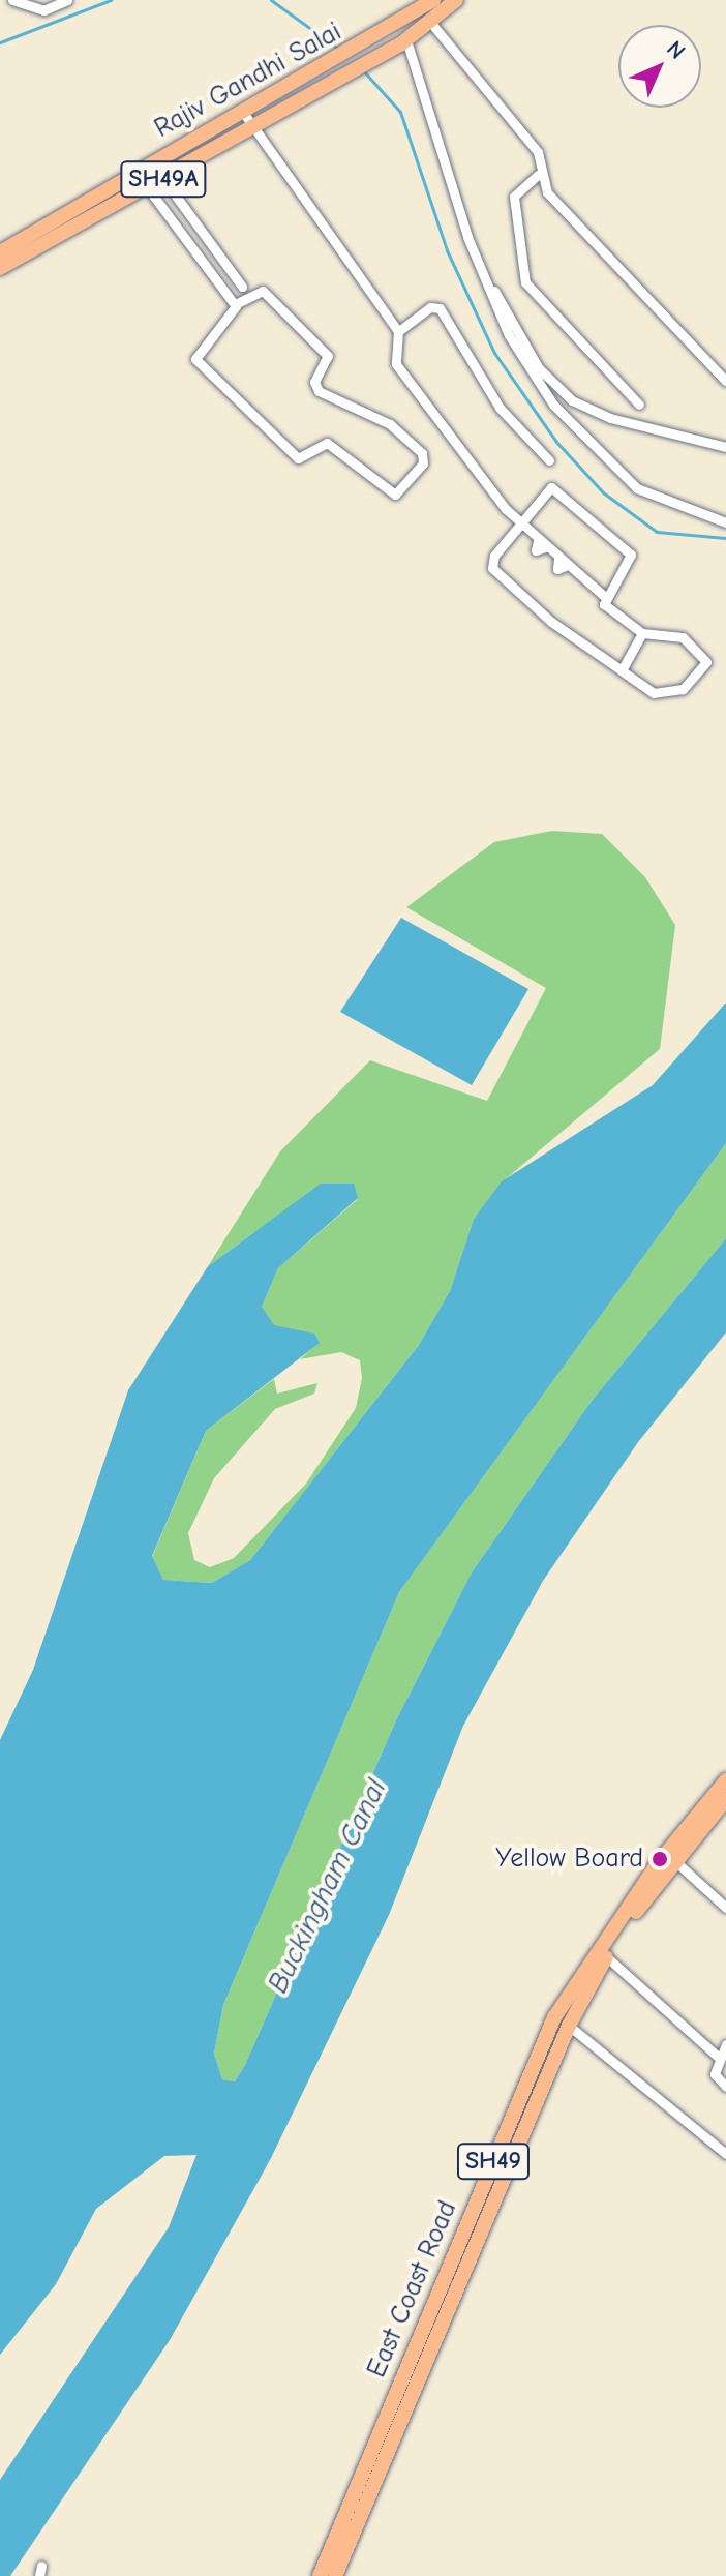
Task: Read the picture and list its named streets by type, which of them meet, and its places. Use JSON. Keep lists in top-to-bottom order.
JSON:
{
  "streets": {
    "main road": [
      "Rajiv Gandhi Salai",
      "SH49A",
      "SH49",
      "East Coast Road"
    ]
  },
  "water": ["Buckingham Canal"],
  "places": ["Yellow Board"],
  "north": "top right"
}
